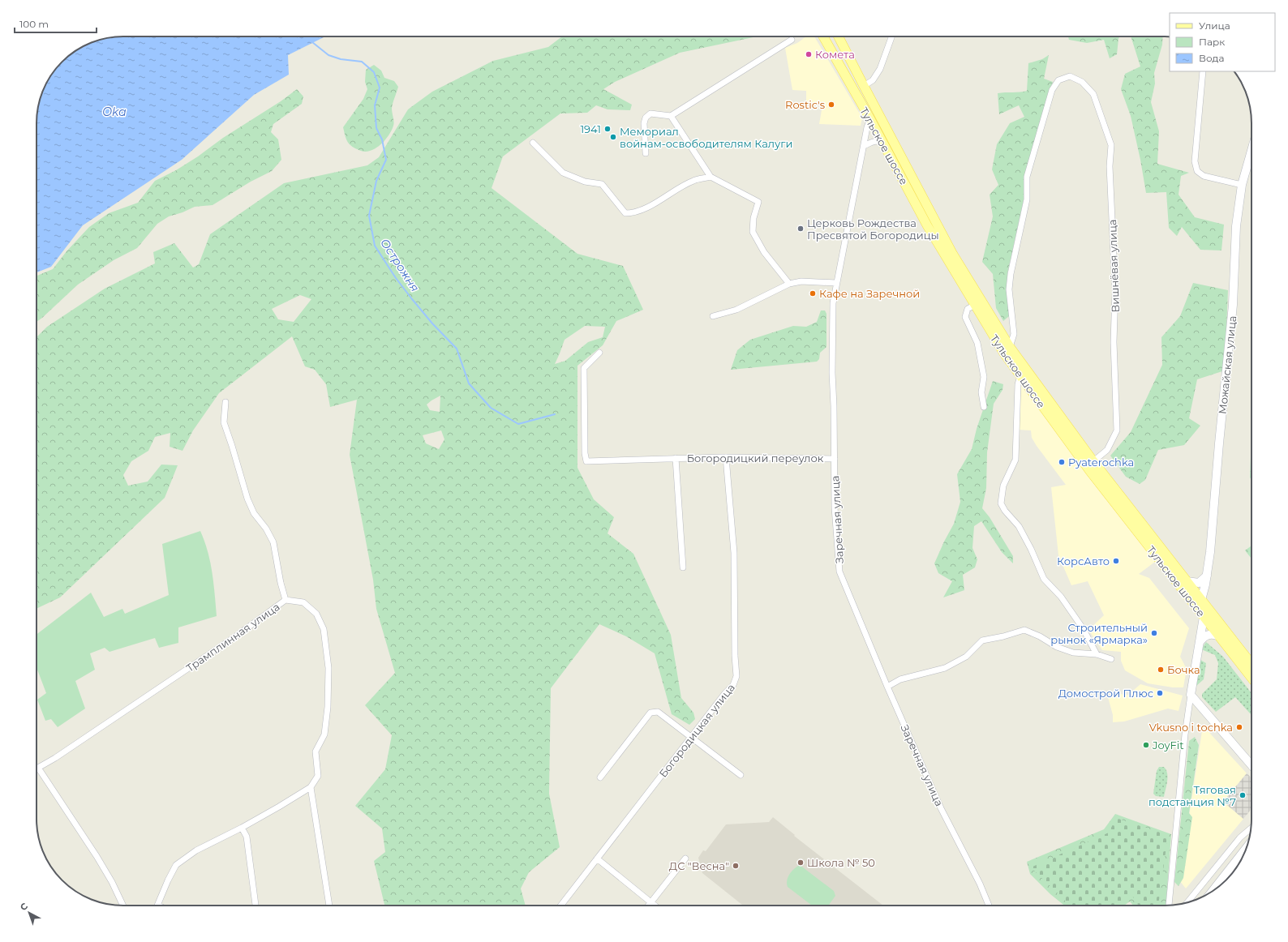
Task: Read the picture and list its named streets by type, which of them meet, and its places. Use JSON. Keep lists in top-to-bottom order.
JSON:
{
  "streets": {
    "main road": ["Тульское шоссе"],
    "street": [
      "Вишнёвая улица",
      "Можайская улица",
      "Богородицкий переулок",
      "Заречная улица",
      "Трамплинная улица",
      "Богородицкая улица"
    ]
  },
  "crossings": [
    ["Тульское шоссе", "Вишнёвая улица"],
    ["Тульское шоссе", "Можайская улица"],
    ["Тульское шоссе", "Заречная улица"],
    ["Богородицкий переулок", "Заречная улица"],
    ["Богородицкий переулок", "Богородицкая улица"]
  ],
  "water": ["Oka", "Острожня"],
  "places": [
    "Комета",
    "Rostic's",
    "1941",
    "Мемориал войнам-освободителям Калуги",
    "Церковь Рождества Пресвятой Богородицы",
    "Кафе на Заречной",
    "Pyaterochka",
    "КорсАвто",
    "Строительный рынок «Ярмарка»",
    "Бочка",
    "Домострой Плюс",
    "Vkusno i tochka",
    "JoyFit",
    "Тяговая подстанция №7",
    "Школа № 50",
    "ДС \"Весна\""
  ],
  "legend": ["Улица", "Парк", "Вода"],
  "scale_bar": "100 m",
  "north": "top left"
}
